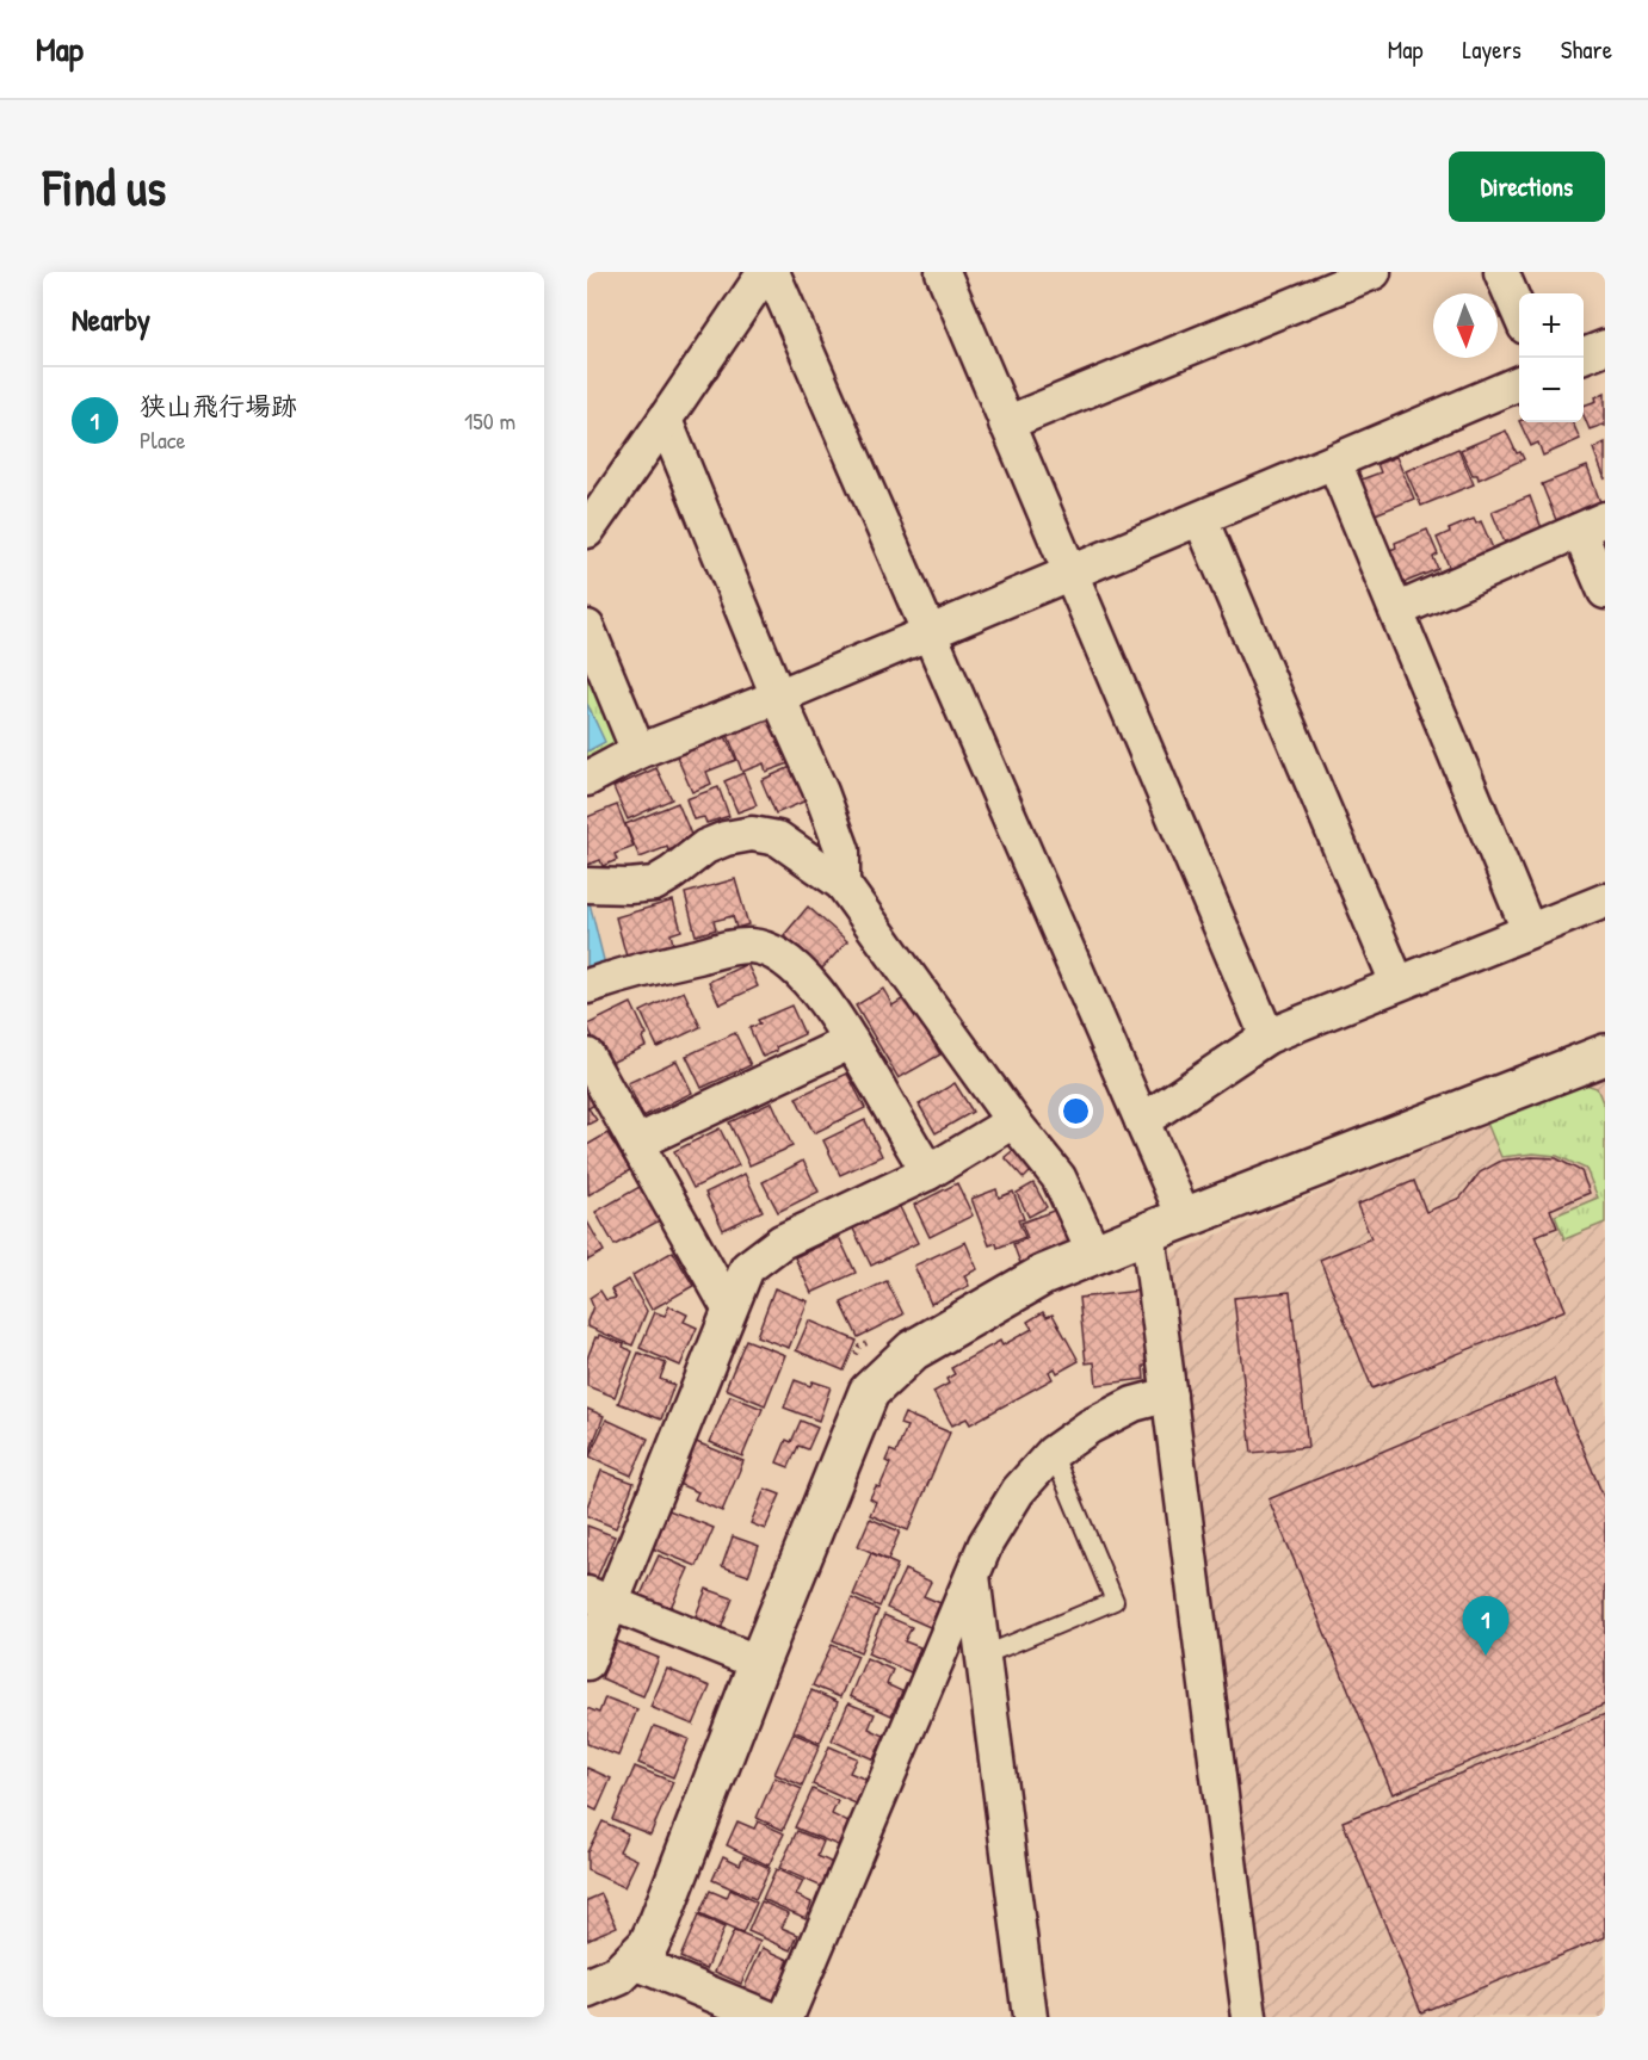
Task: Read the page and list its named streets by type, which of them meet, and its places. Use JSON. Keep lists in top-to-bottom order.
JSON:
{
  "north": "bottom",
  "page": {
    "header": "Map",
    "nav": ["Map", "Layers", "Share"],
    "buttons": "Directions",
    "title": "Find us",
    "heading": "Nearby",
    "map_buttons": ["+", "−"],
    "list": [
      {
        "mark": "1",
        "name": "狭山飛行場跡",
        "note": "Place",
        "value": "150 m"
      }
    ],
    "pins": "1"
  }
}
